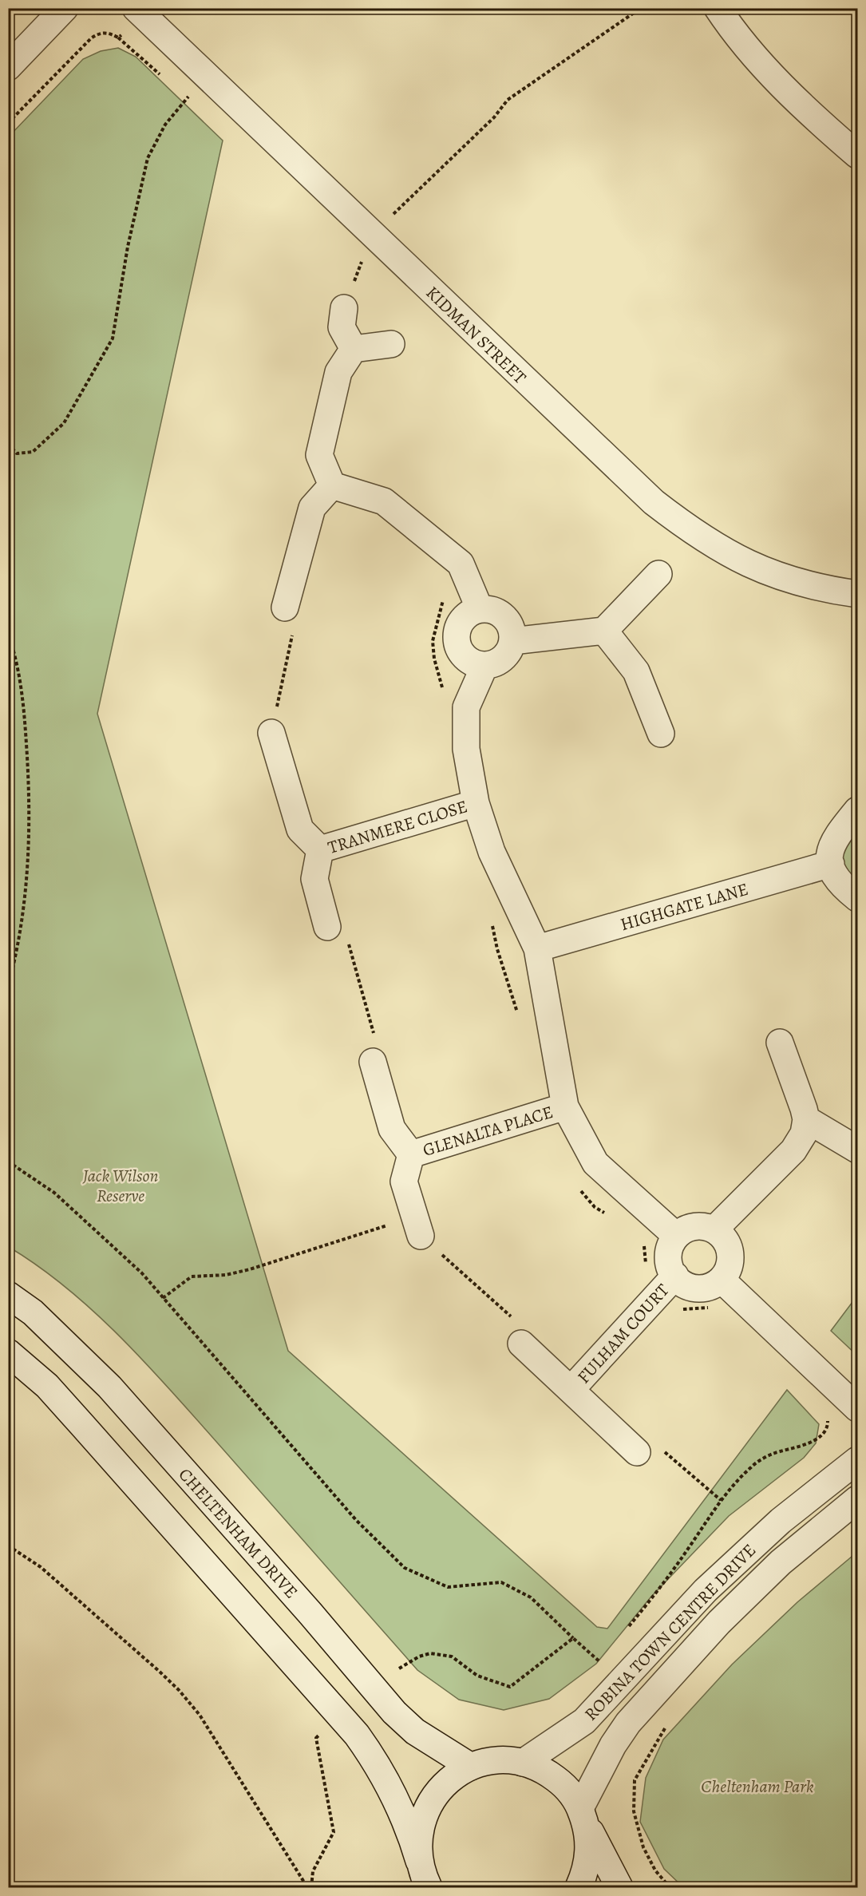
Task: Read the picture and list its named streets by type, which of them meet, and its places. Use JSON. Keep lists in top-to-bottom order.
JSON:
{
  "streets": {
    "street": [
      "KIDMAN STREET",
      "TRANMERE CLOSE",
      "HIGHGATE LANE",
      "GLENALTA PLACE",
      "FULHAM COURT",
      "CHELTENHAM DRIVE",
      "ROBINA TOWN CENTRE DRIVE"
    ]
  },
  "parks": ["Jack Wilson Reserve", "Cheltenham Park"]
}
